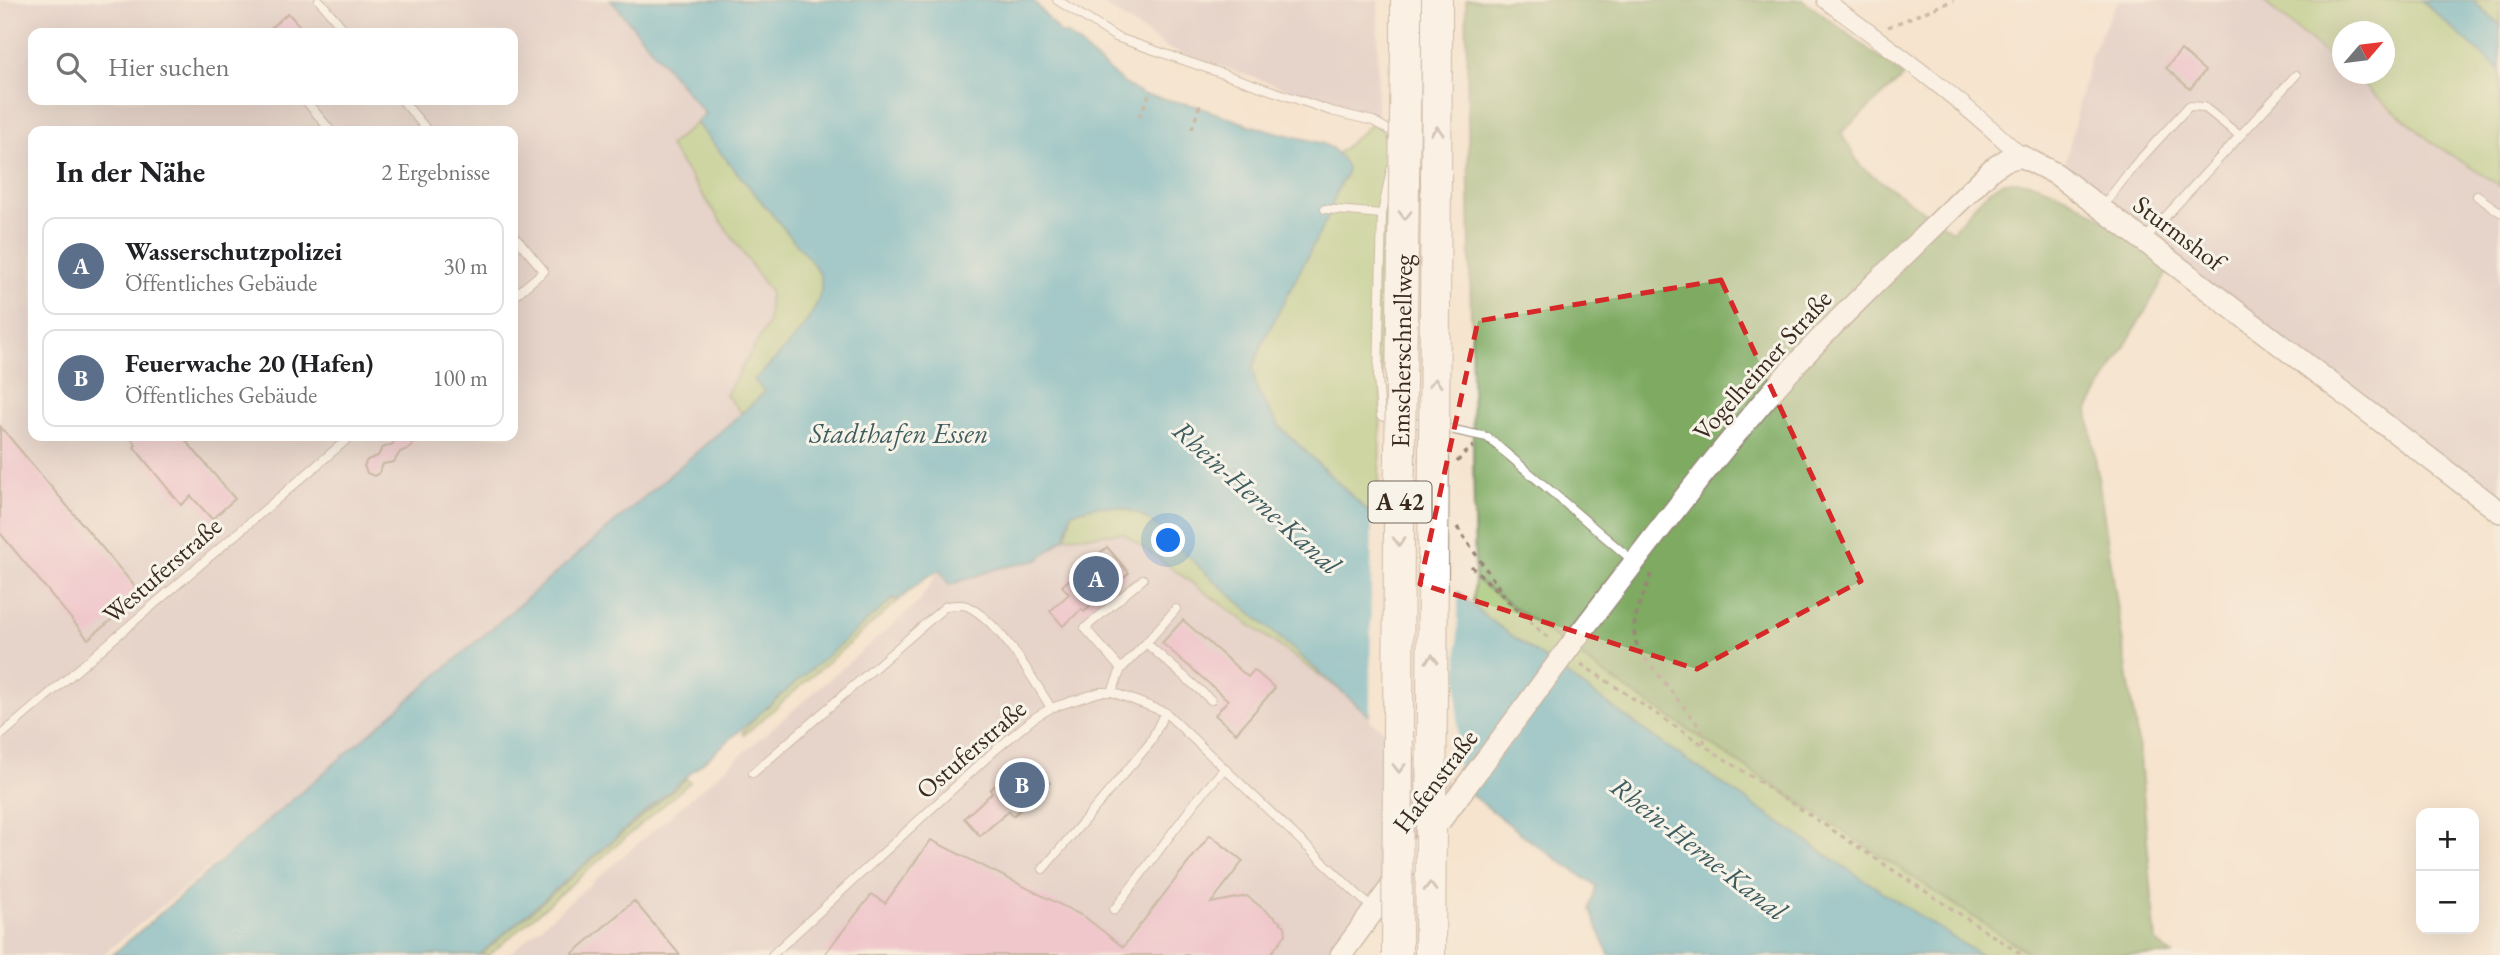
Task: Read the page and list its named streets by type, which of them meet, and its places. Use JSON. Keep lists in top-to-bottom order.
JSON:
{
  "streets": {
    "highway": ["Emscherschnellweg", "A 42"],
    "street": ["Sturmshof", "Vogelheimer Straße", "Hafenstraße"],
    "lane": ["Westuferstraße", "Ostuferstraße"]
  },
  "crossings": [
    ["Sturmshof", "Vogelheimer Straße"],
    ["Vogelheimer Straße", "Hafenstraße"]
  ],
  "water": ["Stadthafen Essen", "Rhein-Herne-Kanal"],
  "north": "top right",
  "page": {
    "search": "Hier suchen",
    "heading": ["In der Nähe", "2 Ergebnisse"],
    "list": [
      {
        "mark": "A",
        "name": "Wasserschutzpolizei",
        "note": "Öffentliches Gebäude",
        "value": "30 m"
      },
      {
        "mark": "B",
        "name": "Feuerwache 20 (Hafen)",
        "note": "Öffentliches Gebäude",
        "value": "100 m"
      }
    ],
    "pins": ["A", "B"],
    "map_buttons": ["+", "−"]
  }
}
